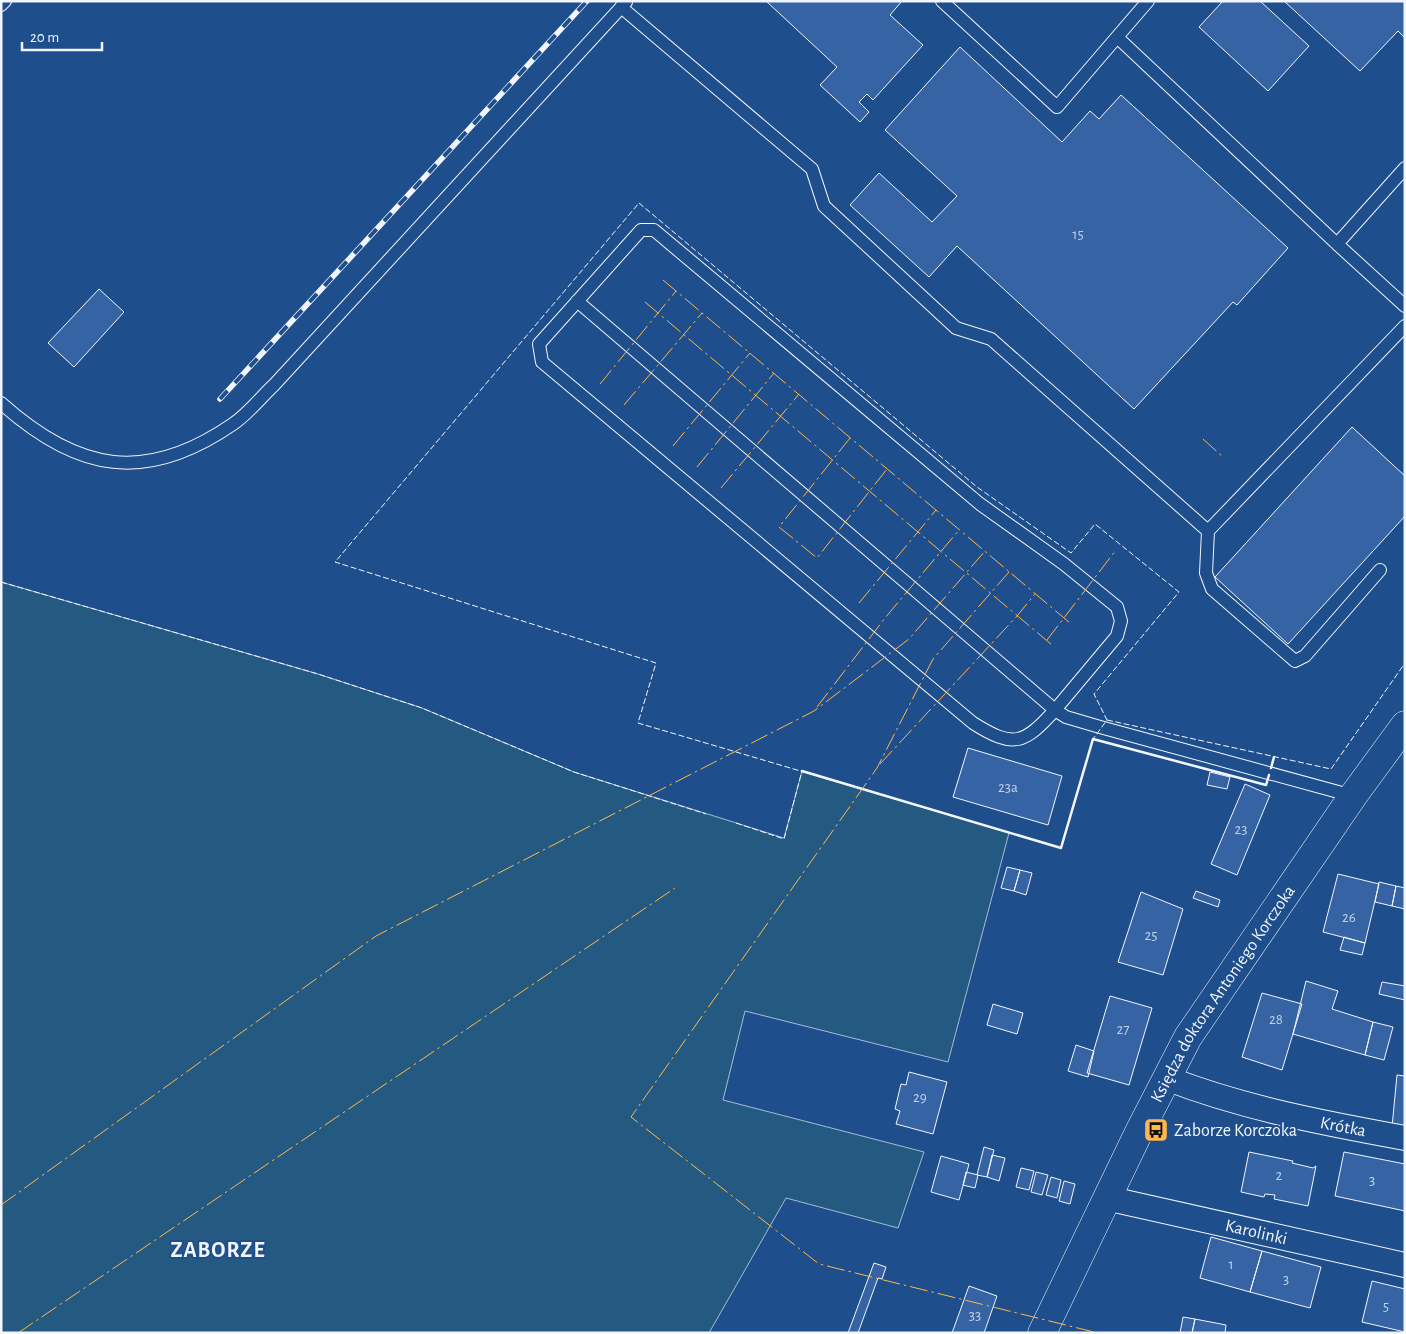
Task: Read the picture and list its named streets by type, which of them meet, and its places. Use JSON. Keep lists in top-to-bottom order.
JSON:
{
  "streets": {
    "street": ["Księdza doktora Antoniego Korczoka", "Krótka", "Karolinki"]
  },
  "crossings": [
    ["Księdza doktora Antoniego Korczoka", "Krótka"],
    ["Księdza doktora Antoniego Korczoka", "Karolinki"]
  ],
  "districts": ["ZABORZE"],
  "places": {
    "bus stop": ["Zaborze Korczoka"]
  },
  "house_numbers": [
    "15",
    "23a",
    "23",
    "26",
    "25",
    "28",
    "27",
    "29",
    "2",
    "3",
    "1",
    "3",
    "5",
    "33"
  ],
  "scale_bar": "20 m"
}
